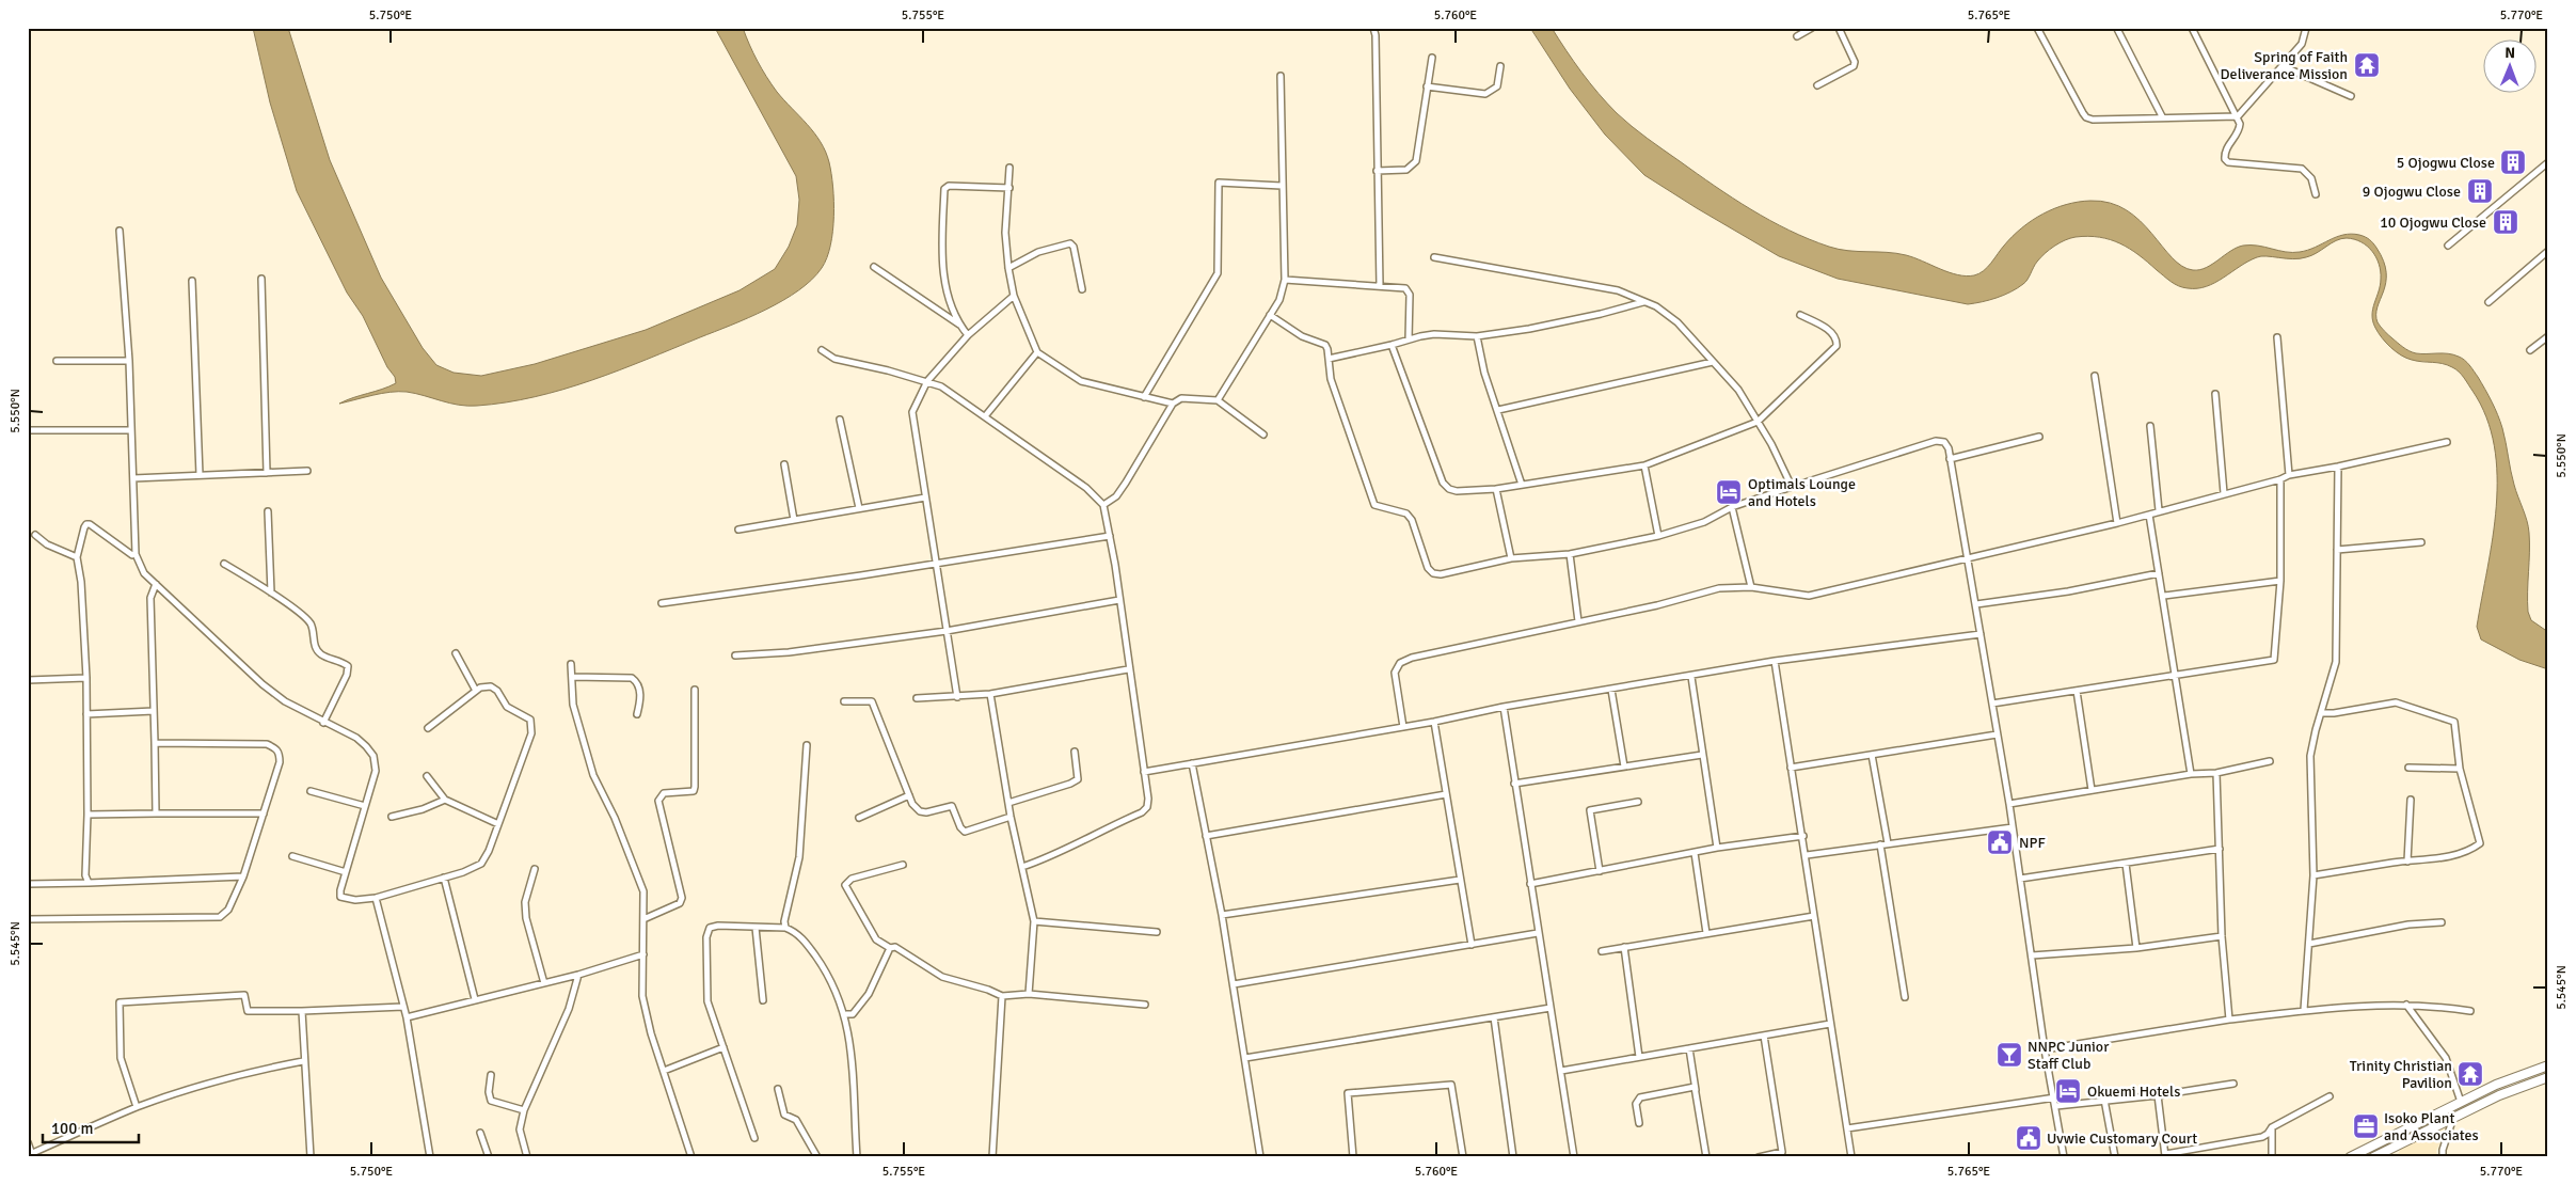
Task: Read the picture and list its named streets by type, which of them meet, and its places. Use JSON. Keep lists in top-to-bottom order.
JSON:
{
  "places": {
    "temple": ["Spring of Faith Deliverance Mission", "Trinity Christian Pavilion"],
    "building": ["5 Ojogwu Close", "9 Ojogwu Close", "10 Ojogwu Close"],
    "hotel": ["Optimals Lounge and Hotels", "Okuemi Hotels"],
    "public building": ["NPF", "Uvwie Customary Court"],
    "bar": ["NNPC Junior Staff Club"],
    "office": ["Isoko Plant and Associates"]
  },
  "scale_bar": "100 m",
  "north": "top",
  "coordinates": [
    "5.750°E",
    "5.755°E",
    "5.760°E",
    "5.765°E",
    "5.770°E",
    "5.550°N",
    "5.545°N"
  ]
}
